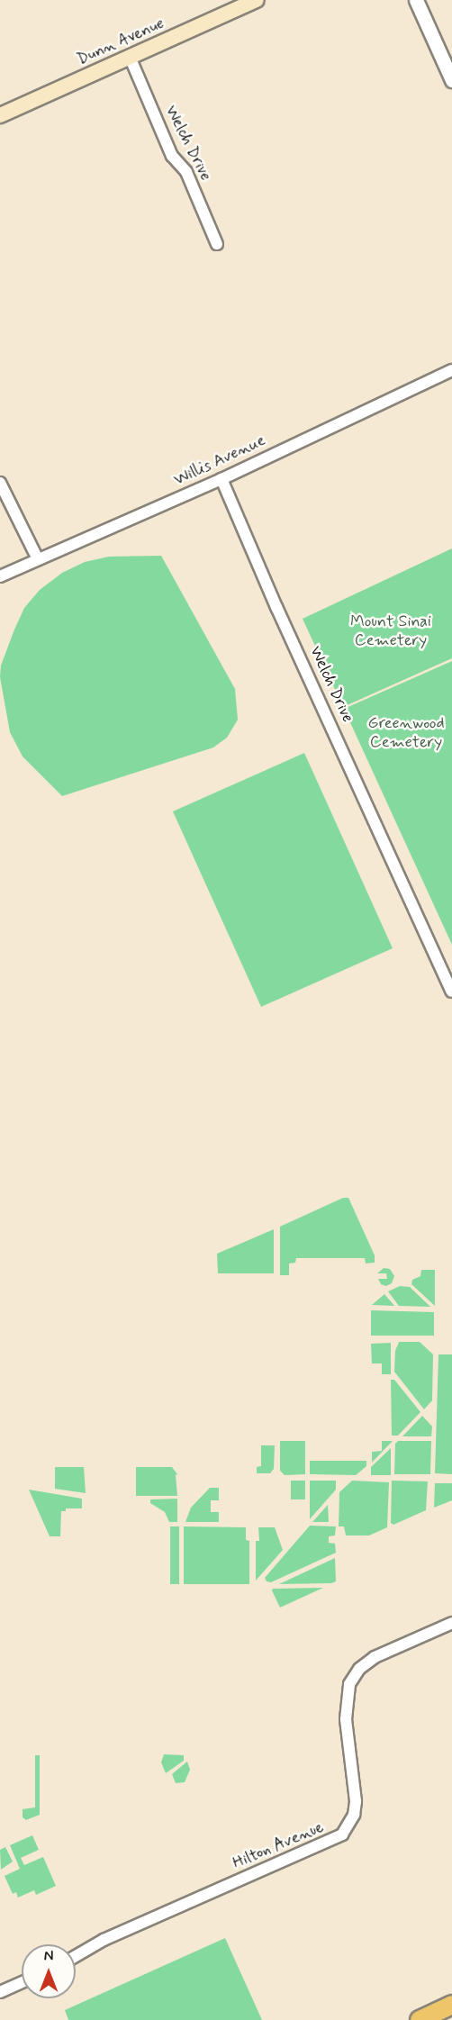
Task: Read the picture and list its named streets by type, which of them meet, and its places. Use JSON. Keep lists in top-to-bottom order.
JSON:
{
  "streets": {
    "main road": ["Dunn Avenue"],
    "street": ["Welch Drive", "Willis Avenue", "Hilton Avenue"]
  },
  "crossings": [
    ["Dunn Avenue", "Welch Drive"],
    ["Welch Drive", "Willis Avenue"]
  ],
  "parks": ["Mount Sinai Cemetery", "Greenwood Cemetery"],
  "north": "top"
}
